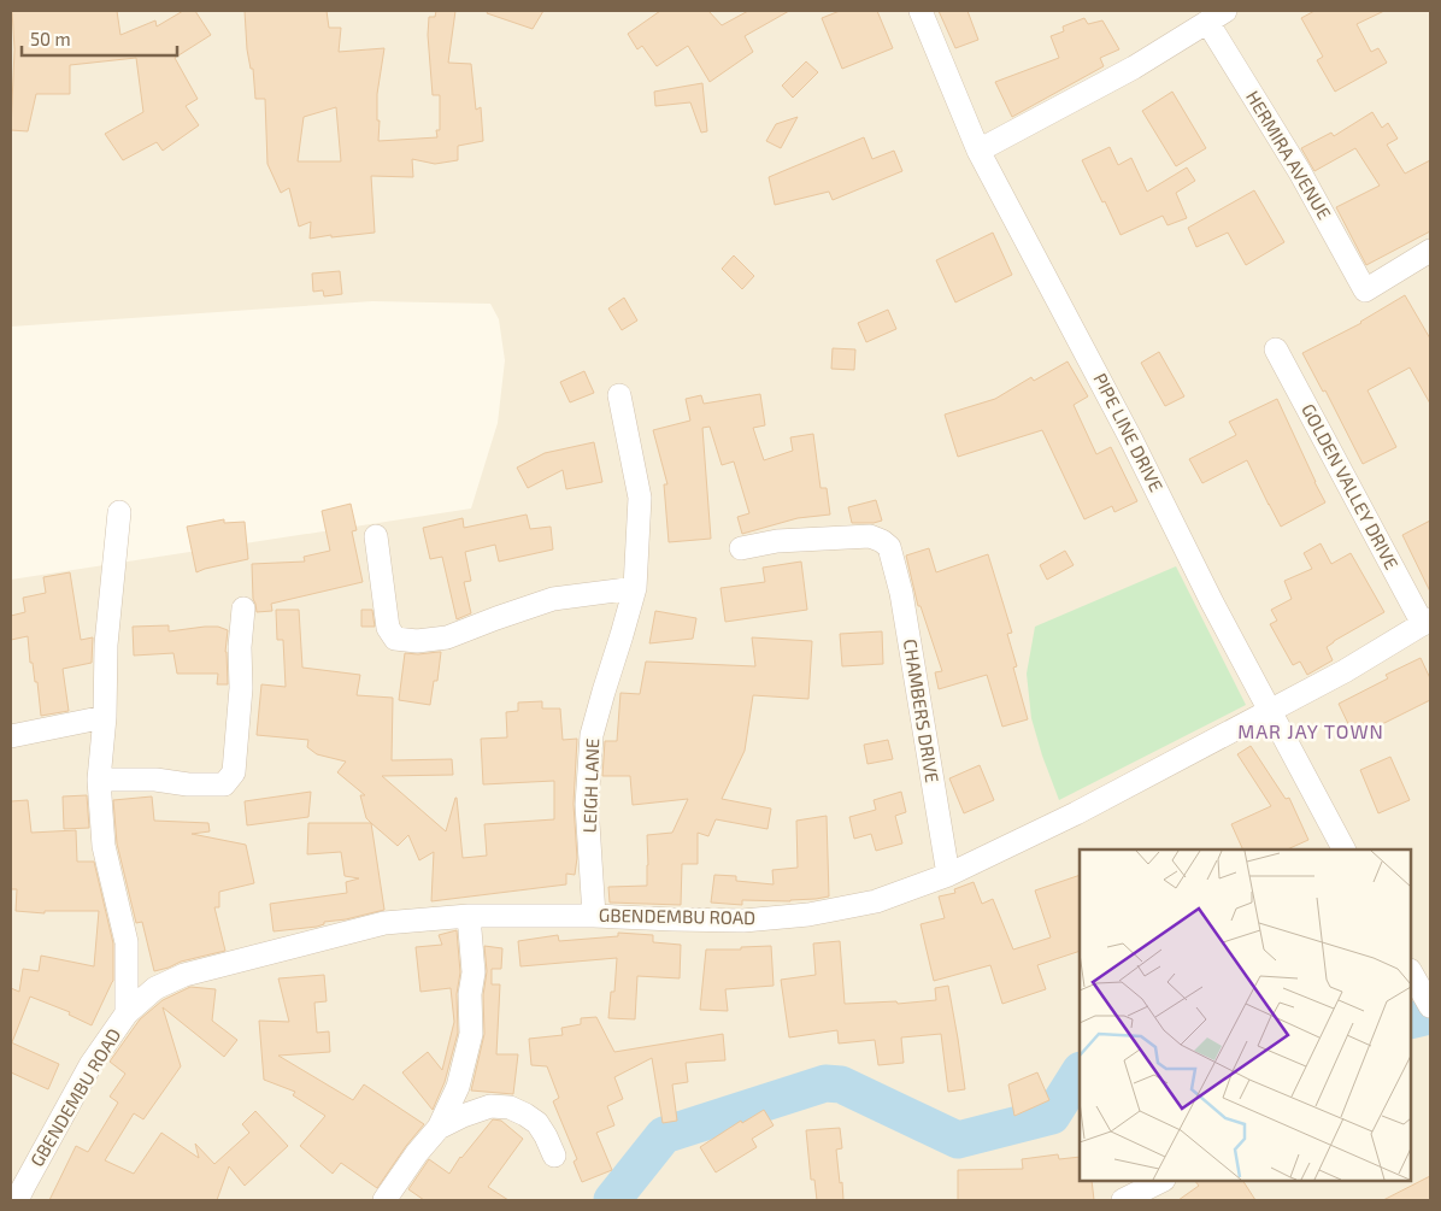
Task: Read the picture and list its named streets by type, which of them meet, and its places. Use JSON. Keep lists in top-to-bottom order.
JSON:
{
  "streets": {
    "street": [
      "HERMIRA AVENUE",
      "PIPE LINE DRIVE",
      "GOLDEN VALLEY DRIVE",
      "CHAMBERS DRIVE",
      "LEIGH LANE",
      "GBENDEMBU ROAD"
    ]
  },
  "crossings": [
    ["PIPE LINE DRIVE", "GBENDEMBU ROAD"],
    ["GOLDEN VALLEY DRIVE", "GBENDEMBU ROAD"],
    ["CHAMBERS DRIVE", "GBENDEMBU ROAD"],
    ["LEIGH LANE", "GBENDEMBU ROAD"]
  ],
  "districts": ["MAR JAY TOWN"],
  "scale_bar": "50 m"
}
